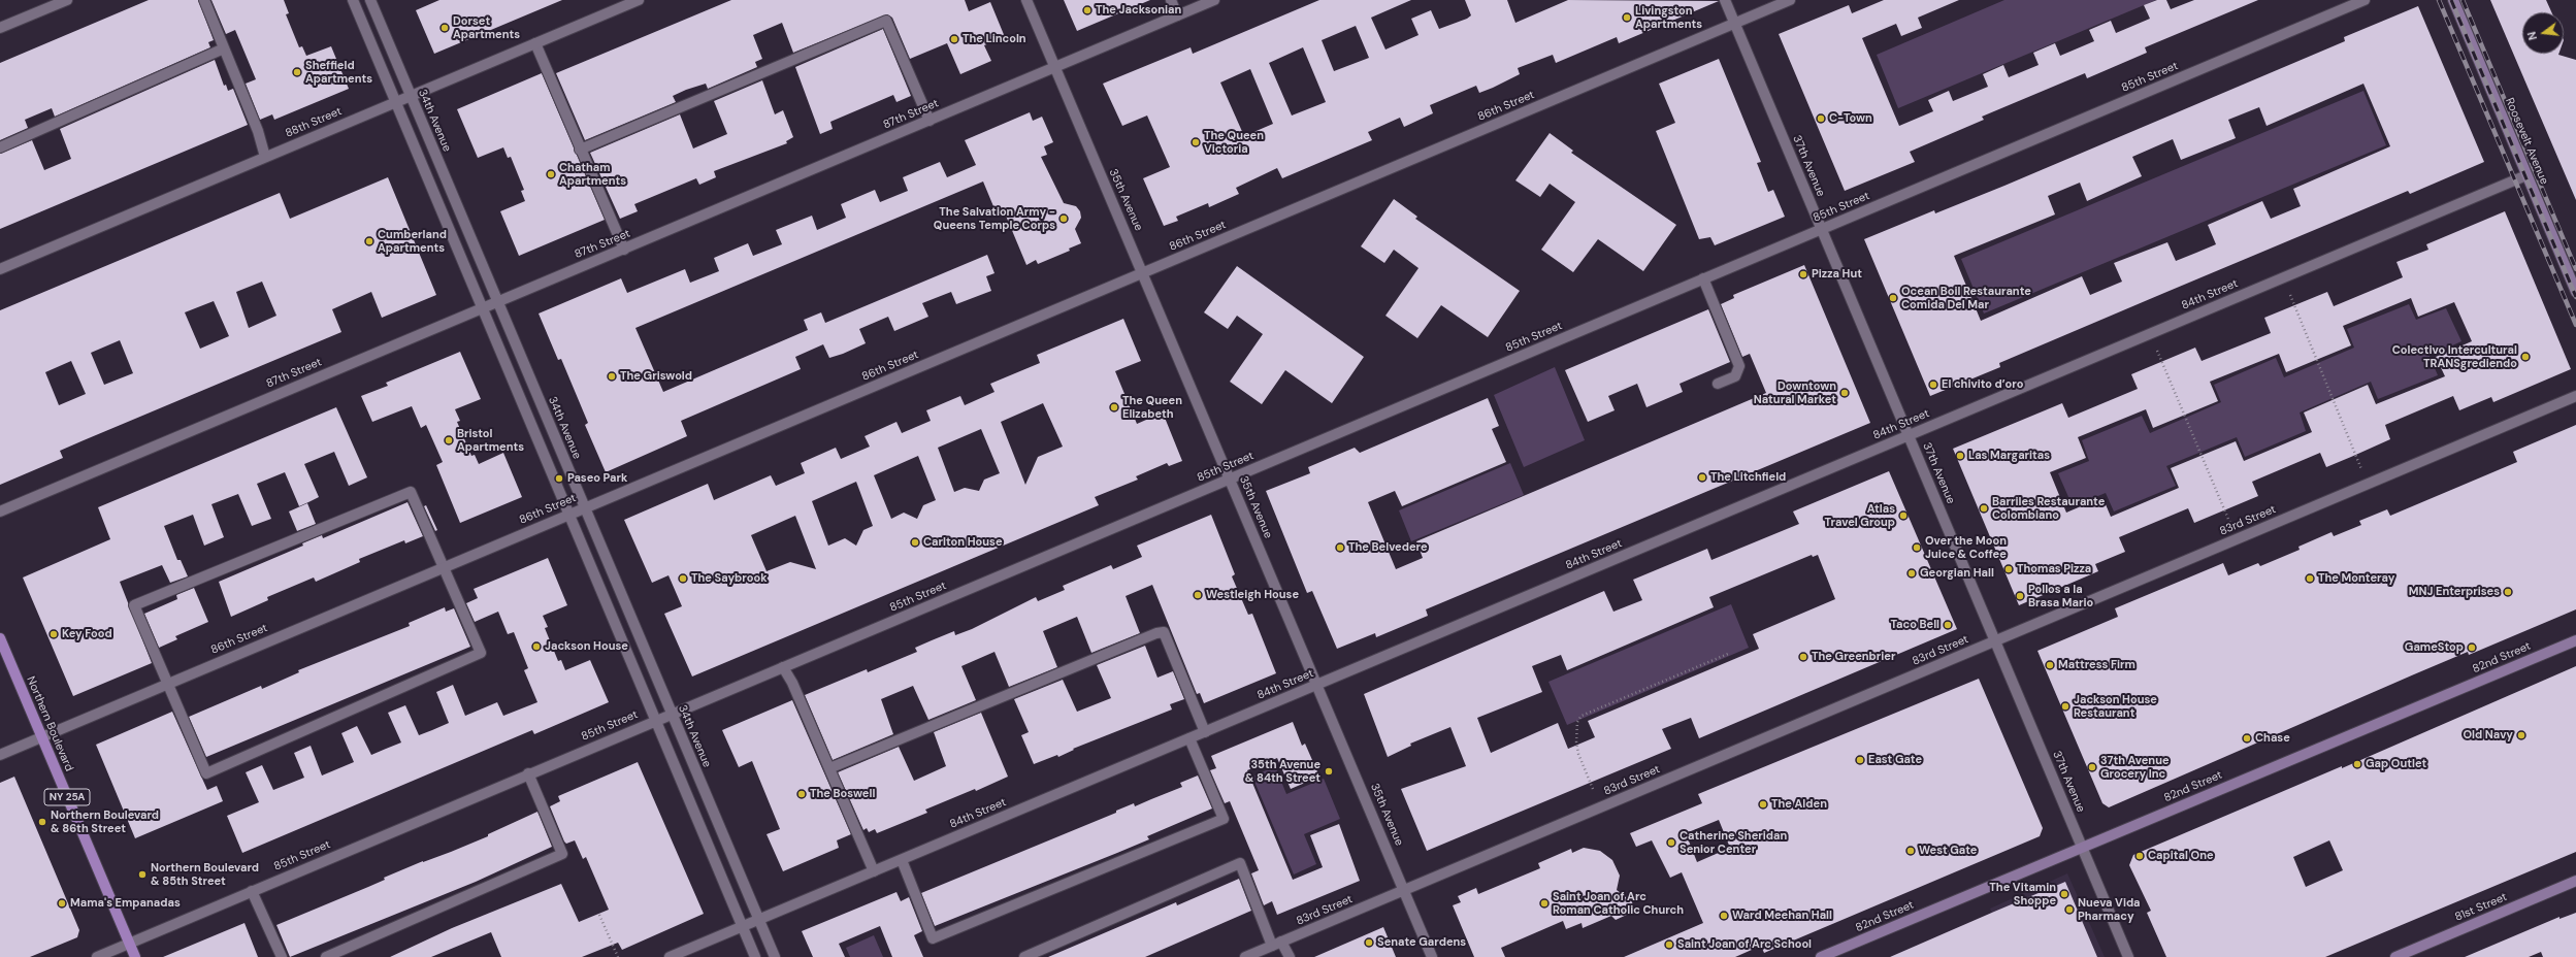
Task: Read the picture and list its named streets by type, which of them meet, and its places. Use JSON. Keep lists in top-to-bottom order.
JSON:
{
  "streets": {
    "main road": ["Northern Boulevard", "NY 25A"],
    "street": [
      "85th Street",
      "86th Street",
      "87th Street",
      "34th Avenue",
      "88th Street",
      "Roosevelt Avenue",
      "37th Avenue",
      "35th Avenue",
      "84th Street",
      "83rd Street",
      "82nd Street",
      "81st Street"
    ]
  },
  "crossings": [
    ["85th Street", "34th Avenue"],
    ["85th Street", "37th Avenue"],
    ["85th Street", "35th Avenue"],
    ["85th Street", "Northern Boulevard"],
    ["86th Street", "34th Avenue"],
    ["86th Street", "37th Avenue"],
    ["86th Street", "35th Avenue"],
    ["86th Street", "Northern Boulevard"],
    ["87th Street", "34th Avenue"],
    ["87th Street", "35th Avenue"],
    ["34th Avenue", "88th Street"],
    ["34th Avenue", "84th Street"],
    ["Roosevelt Avenue", "84th Street"],
    ["37th Avenue", "84th Street"],
    ["37th Avenue", "83rd Street"],
    ["37th Avenue", "82nd Street"],
    ["35th Avenue", "84th Street"],
    ["35th Avenue", "83rd Street"]
  ],
  "places": [
    "The Jacksonian",
    "Livingston Apartments",
    "Dorset Apartments",
    "The Lincoln",
    "Sheffield Apartments",
    "C-Town",
    "The Queen Victoria",
    "Chatham Apartments",
    "The Salvation Army - Queens Temple Corps",
    "Cumberland Apartments",
    "Pizza Hut",
    "Ocean Boil Restaurante Comida Del Mar",
    "Colectivo Intercultural TRANSgrediendo",
    "The Griswold",
    "El chivito d’oro",
    "Downtown Natural Market",
    "The Queen Elizabeth",
    "Bristol Apartments",
    "Las Margaritas",
    "The Litchfield",
    "Paseo Park",
    "Barriles Restaurante Colombiano",
    "Atlas Travel Group",
    "Carlton House",
    "The Belvedere",
    "Over the Moon Juice & Coffee",
    "Thomas Pizza",
    "Georgian Hall",
    "The Saybrook",
    "The Monteray",
    "MNJ Enterprises",
    "Westleigh House",
    "Pollos a la Brasa Mario",
    "Taco Bell",
    "Key Food",
    "Jackson House",
    "GameStop",
    "The Greenbrier",
    "Mattress Firm",
    "Jackson House Restaurant",
    "Old Navy",
    "Chase",
    "East Gate",
    "Gap Outlet",
    "37th Avenue Grocery Inc",
    "35th Avenue & 84th Street",
    "The Boswell",
    "The Alden",
    "Northern Boulevard & 86th Street",
    "Catherine Sheridan Senior Center",
    "West Gate",
    "Capital One",
    "Northern Boulevard & 85th Street",
    "The Vitamin Shoppe",
    "Mama's Empanadas",
    "Saint Joan of Arc Roman Catholic Church",
    "Nueva Vida Pharmacy",
    "Ward Meehan Hall",
    "Senate Gardens",
    "Saint Joan of Arc School"
  ],
  "north": "left"
}
